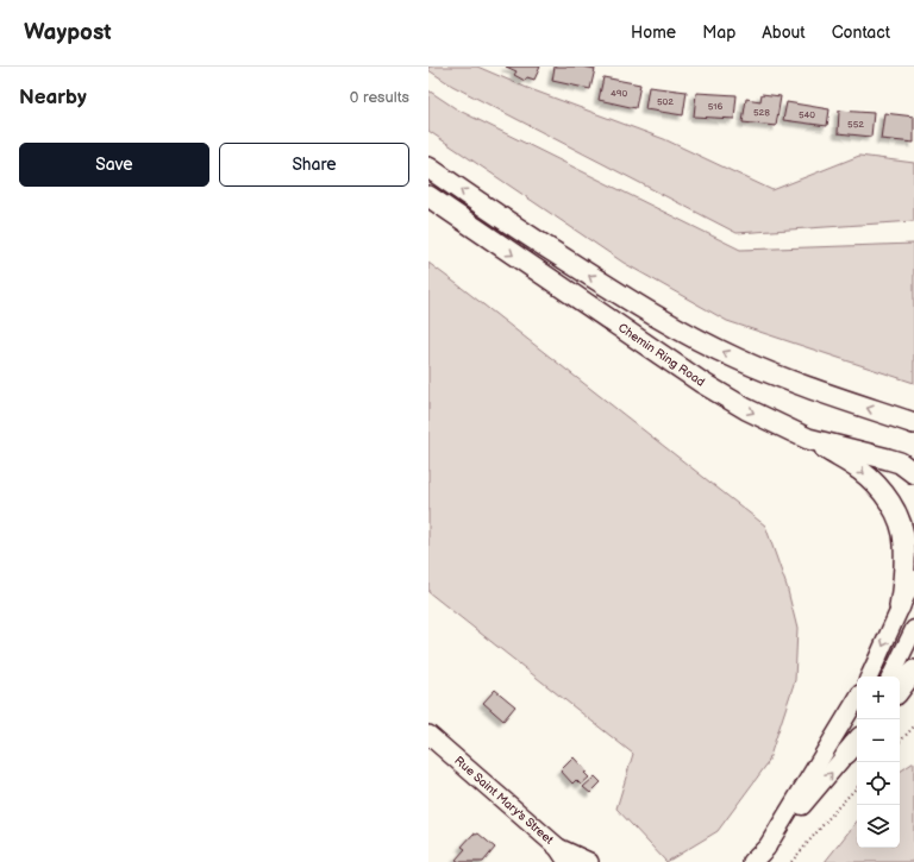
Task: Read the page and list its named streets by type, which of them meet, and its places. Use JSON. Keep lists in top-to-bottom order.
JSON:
{
  "streets": {
    "highway": ["Chemin Ring Road"],
    "main road": ["Rue Saint Mary's Street"]
  },
  "house_numbers": [
    "490",
    "502",
    "516",
    "528",
    "540",
    "552"
  ],
  "page": {
    "header": "Waypost",
    "nav": [
      "Home",
      "Map",
      "About",
      "Contact"
    ],
    "heading": ["Nearby", "0 results"],
    "buttons": ["Save", "Share"],
    "map_buttons": ["+", "−"]
  }
}
